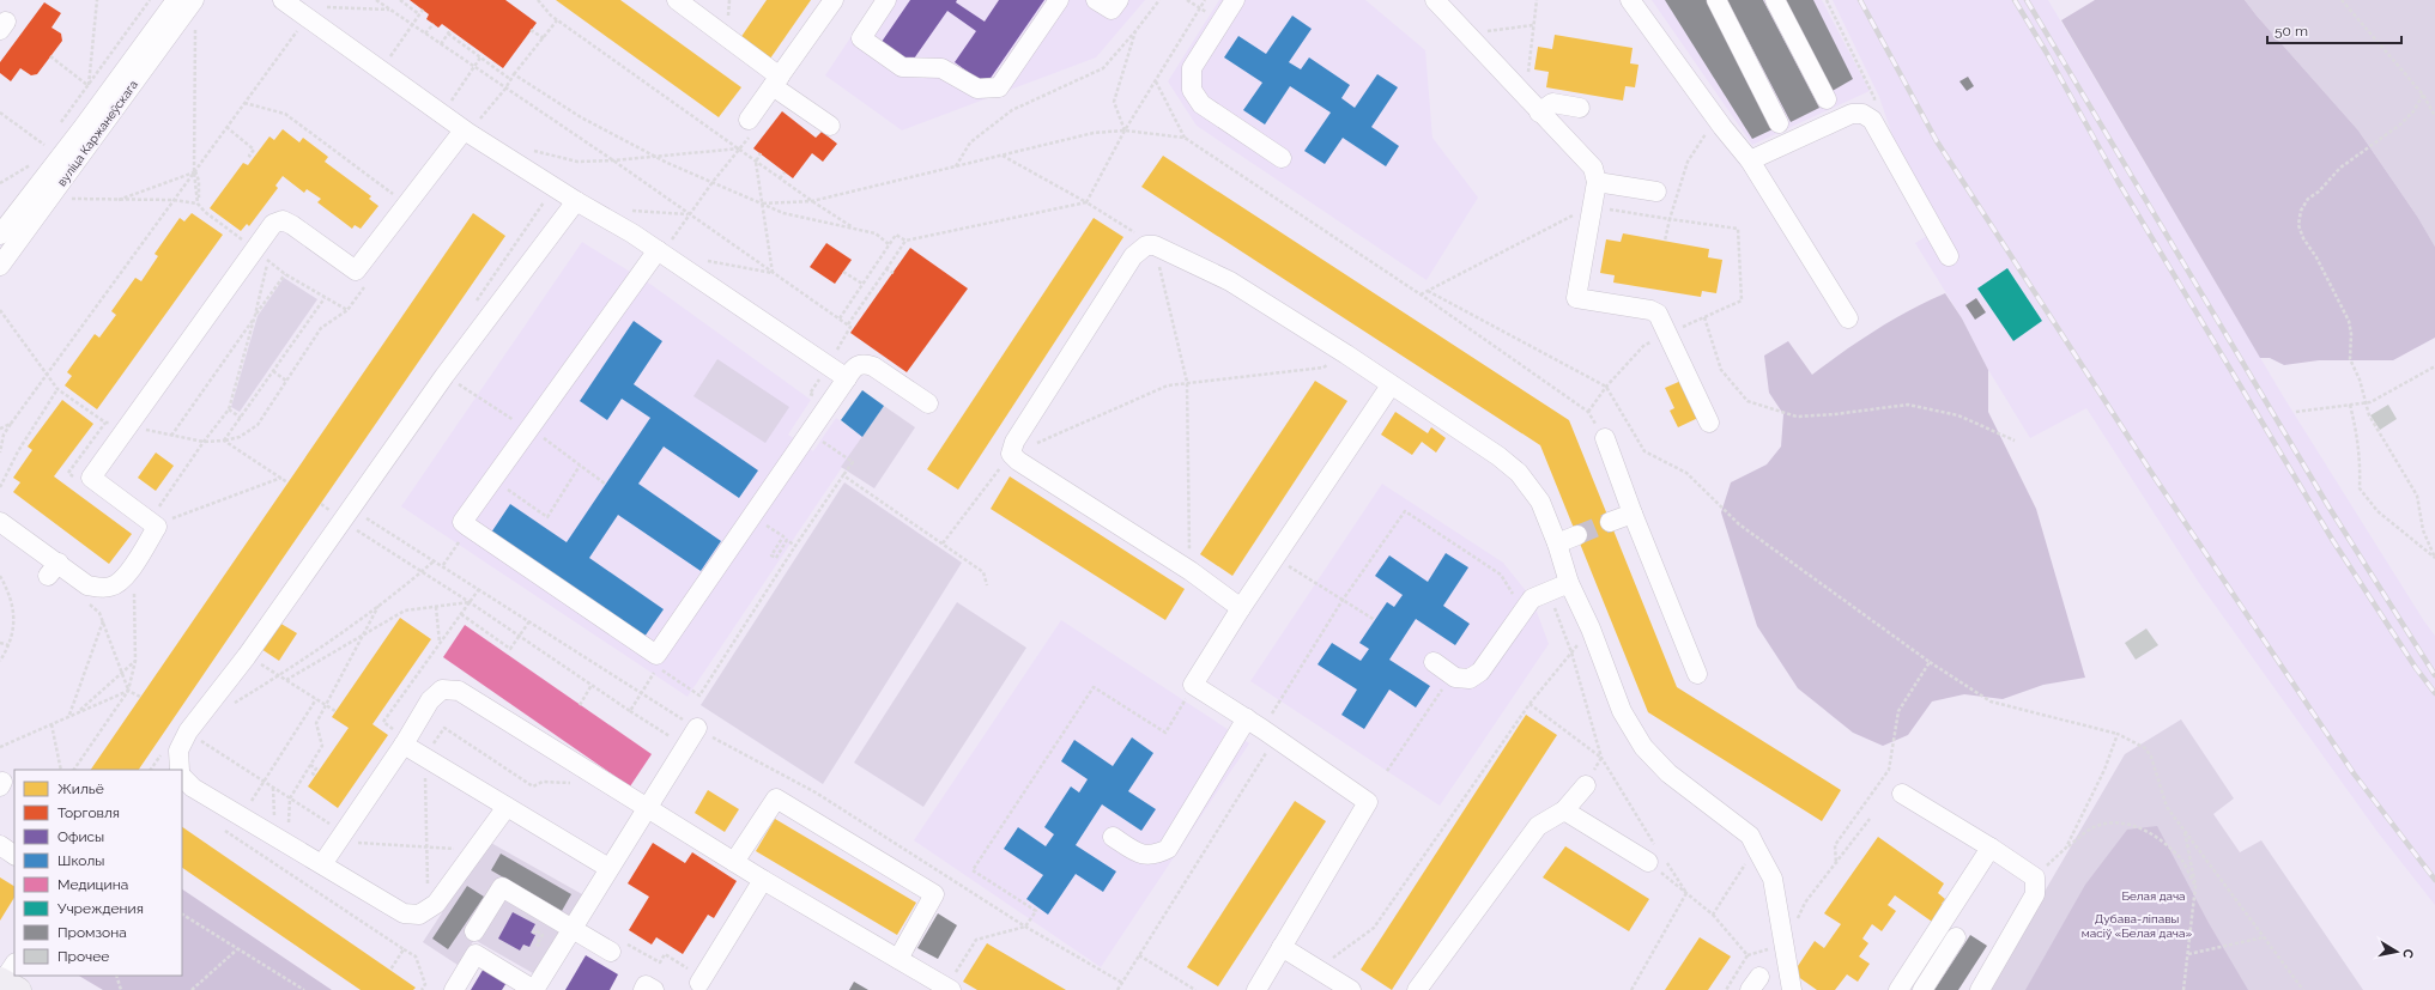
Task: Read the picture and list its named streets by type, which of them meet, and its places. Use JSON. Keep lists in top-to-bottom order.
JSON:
{
  "streets": {
    "street": ["вуліца Каржанеўскага"]
  },
  "parks": ["Белая дача", "Дубава-ліпавы масіў «Белая дача»"],
  "legend": [
    "Жильё",
    "Торговля",
    "Офисы",
    "Школы",
    "Медицина",
    "Учреждения",
    "Промзона",
    "Прочее"
  ],
  "scale_bar": "50 m",
  "north": "right"
}
